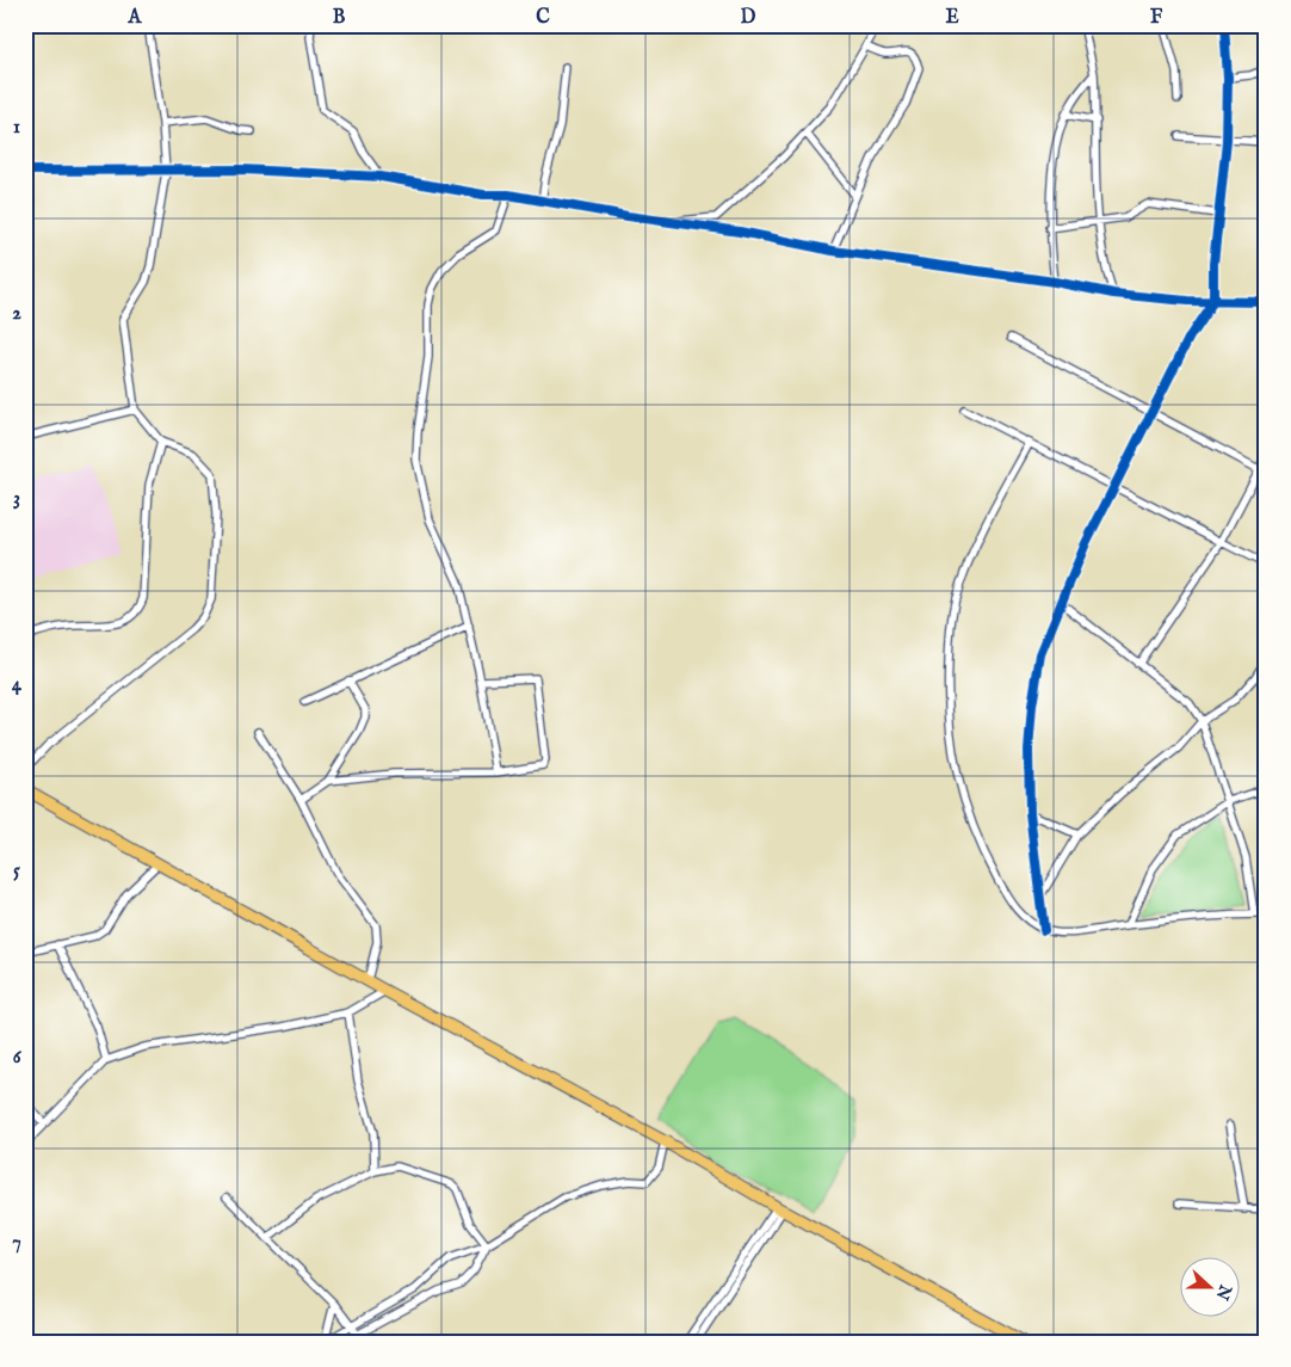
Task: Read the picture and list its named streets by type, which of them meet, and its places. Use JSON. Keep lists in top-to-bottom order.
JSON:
{
  "north": "right",
  "grid": {
    "columns": [
      "A",
      "B",
      "C",
      "D",
      "E",
      "F"
    ],
    "rows": [
      "1",
      "2",
      "3",
      "4",
      "5",
      "6",
      "7"
    ]
  }
}
